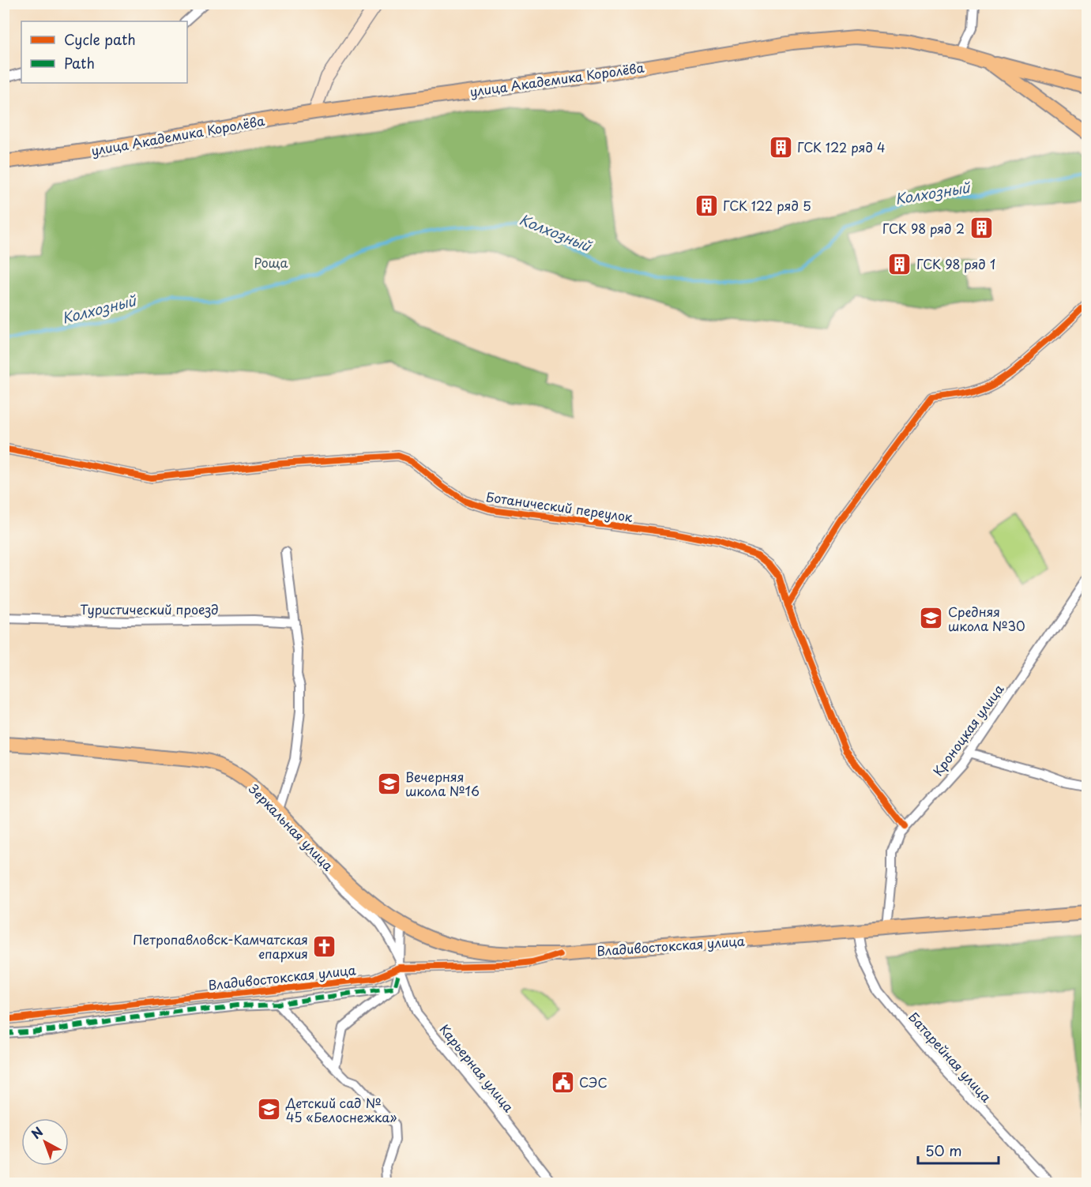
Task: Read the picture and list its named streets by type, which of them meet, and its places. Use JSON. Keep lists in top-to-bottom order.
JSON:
{
  "streets": {
    "main road": ["улица Академика Королёва", "Зеркальная улица", "Владивостокская улица"],
    "street": [
      "Ботанический переулок",
      "Туристический проезд",
      "Кроноцкая улица",
      "Батарейная улица",
      "Карьерная улица"
    ]
  },
  "crossings": [
    ["Ботанический переулок", "Кроноцкая улица"],
    ["Кроноцкая улица", "Владивостокская улица"],
    ["Зеркальная улица", "Владивостокская улица"],
    ["Зеркальная улица", "Карьерная улица"],
    ["Владивостокская улица", "Батарейная улица"],
    ["Владивостокская улица", "Карьерная улица"]
  ],
  "water": ["Колхозный"],
  "parks": ["Роща"],
  "places": {
    "building": [
      "ГСК 122 ряд 4",
      "ГСК 122 ряд 5",
      "ГСК 98 ряд 2",
      "ГСК 98 ряд 1"
    ],
    "school or university": ["Средняя школа №30", "Вечерняя школа №16", "Детский сад № 45 «Белоснежка»"],
    "church": ["Петропавловск-Камчатская епархия"],
    "public building": ["СЭС"]
  },
  "legend": ["Cycle path", "Path"],
  "scale_bar": "50 m",
  "north": "top left"
}
